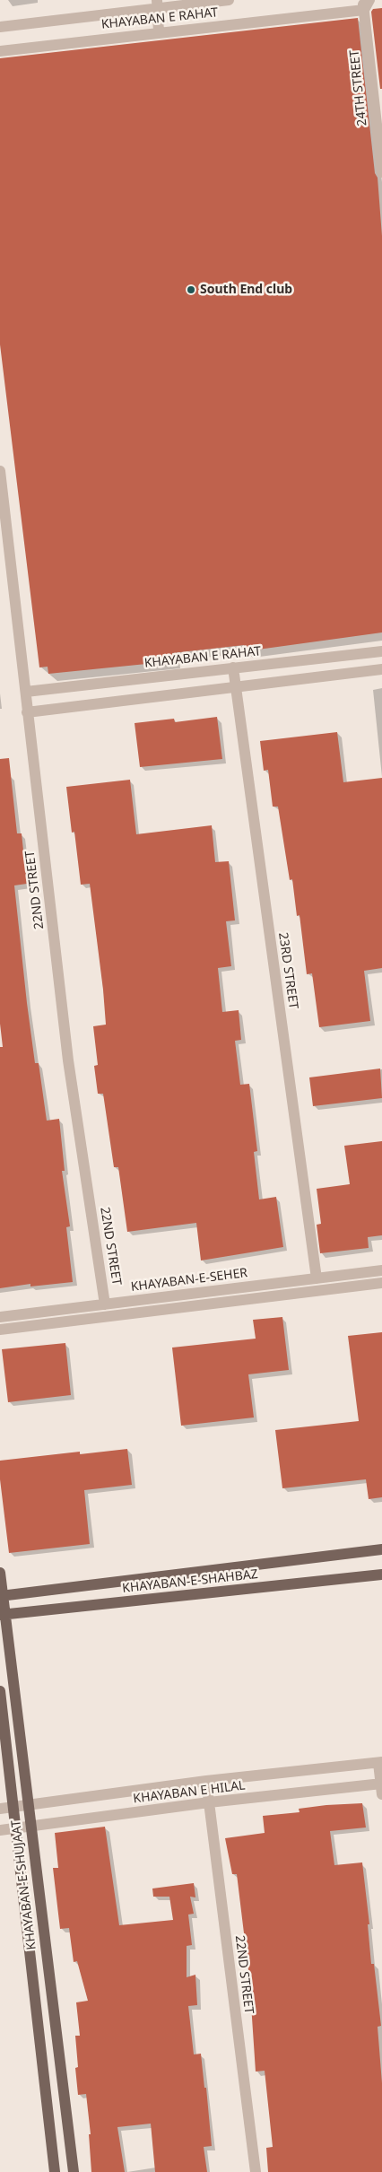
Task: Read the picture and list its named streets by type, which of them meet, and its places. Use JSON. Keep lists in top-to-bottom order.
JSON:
{
  "streets": {
    "main road": ["KHAYABAN-E-SHAHBAZ", "KHAYABAN-E-SHUJAAT"],
    "street": [
      "KHAYABAN E RAHAT",
      "24TH STREET",
      "22ND STREET",
      "23RD STREET",
      "KHAYABAN-E-SEHER",
      "KHAYABAN E HILAL"
    ]
  },
  "crossings": [
    ["KHAYABAN E RAHAT", "24TH STREET"],
    ["KHAYABAN E RAHAT", "22ND STREET"],
    ["KHAYABAN E RAHAT", "23RD STREET"],
    ["22ND STREET", "KHAYABAN-E-SEHER"],
    ["22ND STREET", "KHAYABAN E HILAL"],
    ["23RD STREET", "KHAYABAN-E-SEHER"],
    ["KHAYABAN-E-SHAHBAZ", "KHAYABAN-E-SHUJAAT"],
    ["KHAYABAN E HILAL", "KHAYABAN-E-SHUJAAT"]
  ],
  "places": ["South End club"]
}
